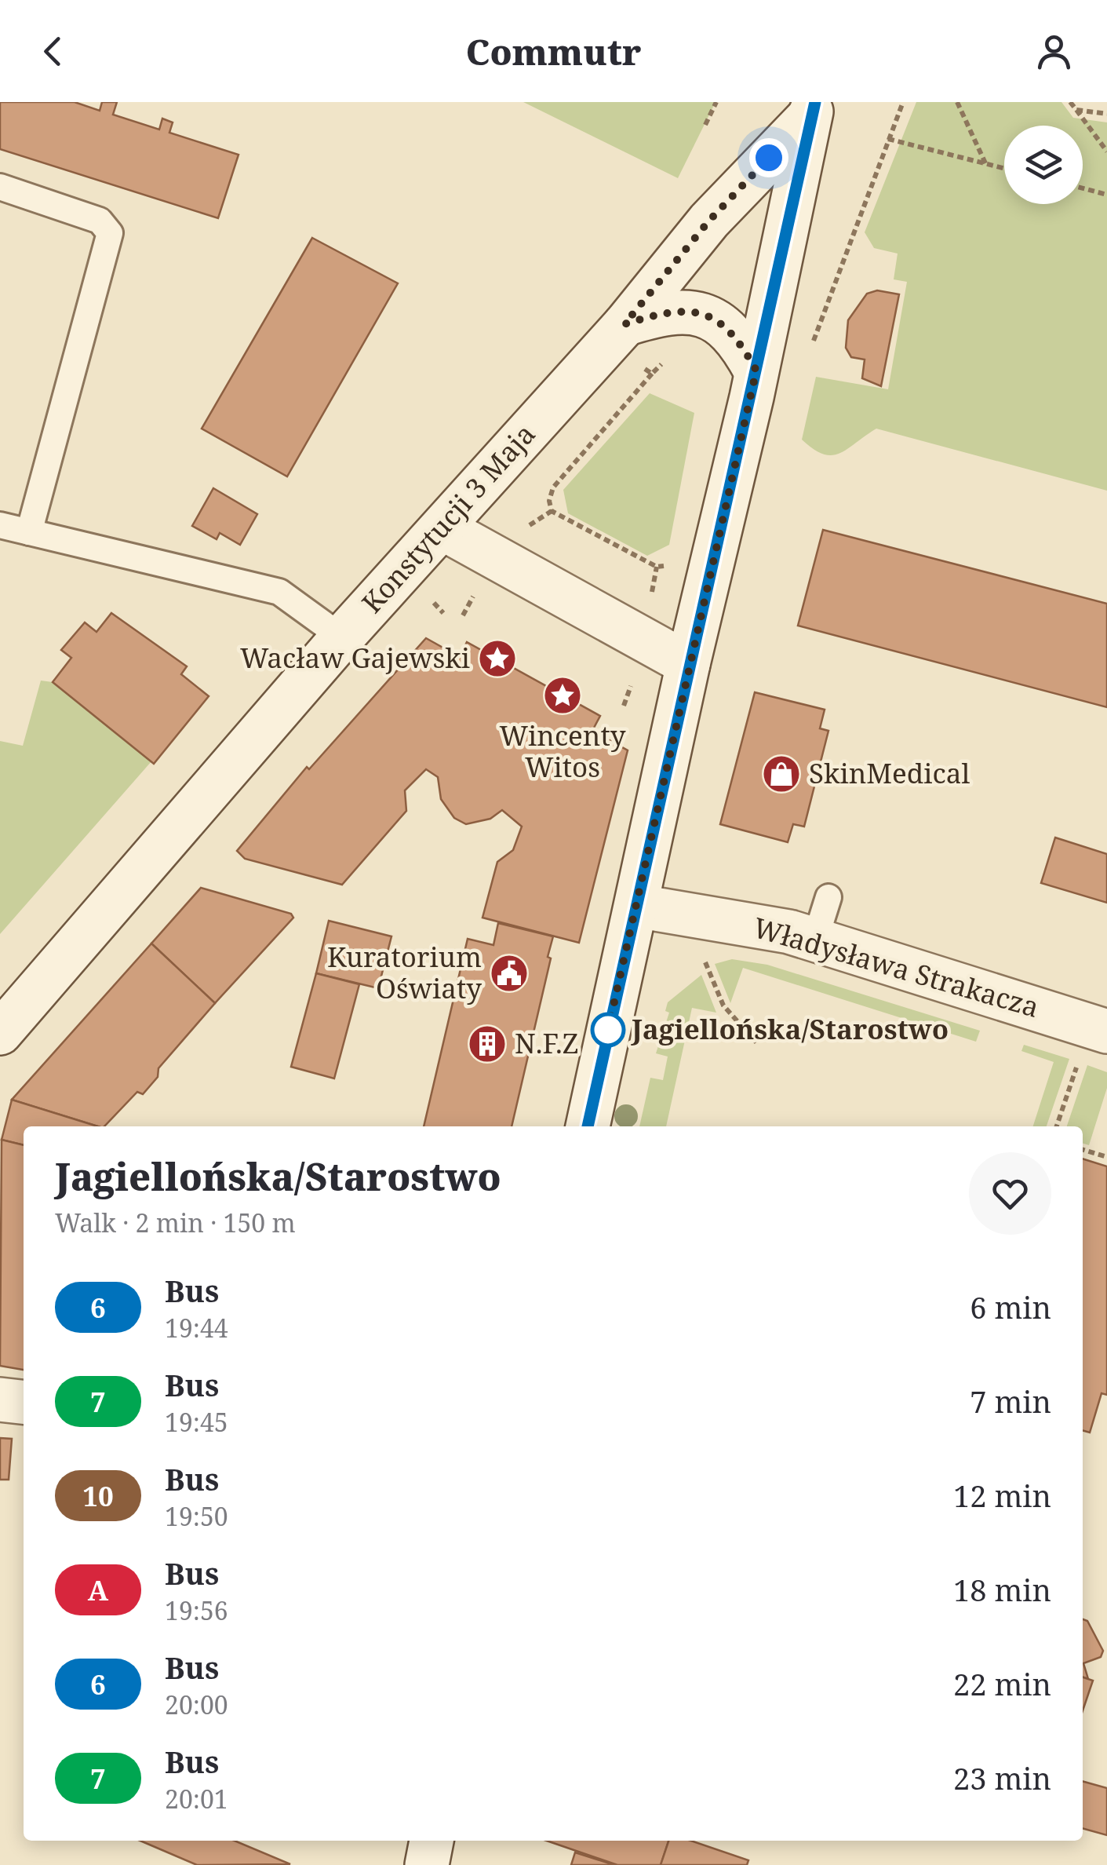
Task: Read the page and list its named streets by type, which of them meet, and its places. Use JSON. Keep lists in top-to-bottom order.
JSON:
{
  "streets": {
    "street": ["Konstytucji 3 Maja", "Władysława Strakacza"]
  },
  "places": {
    "place": ["Wacław Gajewski", "Wincenty Witos"],
    "shop": ["SkinMedical"],
    "public building": ["Kuratorium Oświaty"],
    "other": ["Jagiellońska/Starostwo"],
    "building": ["N.F.Z"]
  },
  "lines": ["bus line 6"],
  "page": {
    "header": "Commutr",
    "heading": ["Jagiellońska/Starostwo", "Walk · 2 min · 150 m"],
    "list": [
      {
        "mark": "6",
        "name": "Bus",
        "note": "19:44",
        "value": "6 min"
      },
      {
        "mark": "7",
        "name": "Bus",
        "note": "19:45",
        "value": "7 min"
      },
      {
        "mark": "10",
        "name": "Bus",
        "note": "19:50",
        "value": "12 min"
      },
      {
        "mark": "A",
        "name": "Bus",
        "note": "19:56",
        "value": "18 min"
      },
      {
        "mark": "6",
        "name": "Bus",
        "note": "20:00",
        "value": "22 min"
      },
      {
        "mark": "7",
        "name": "Bus",
        "note": "20:01",
        "value": "23 min"
      }
    ]
  }
}
